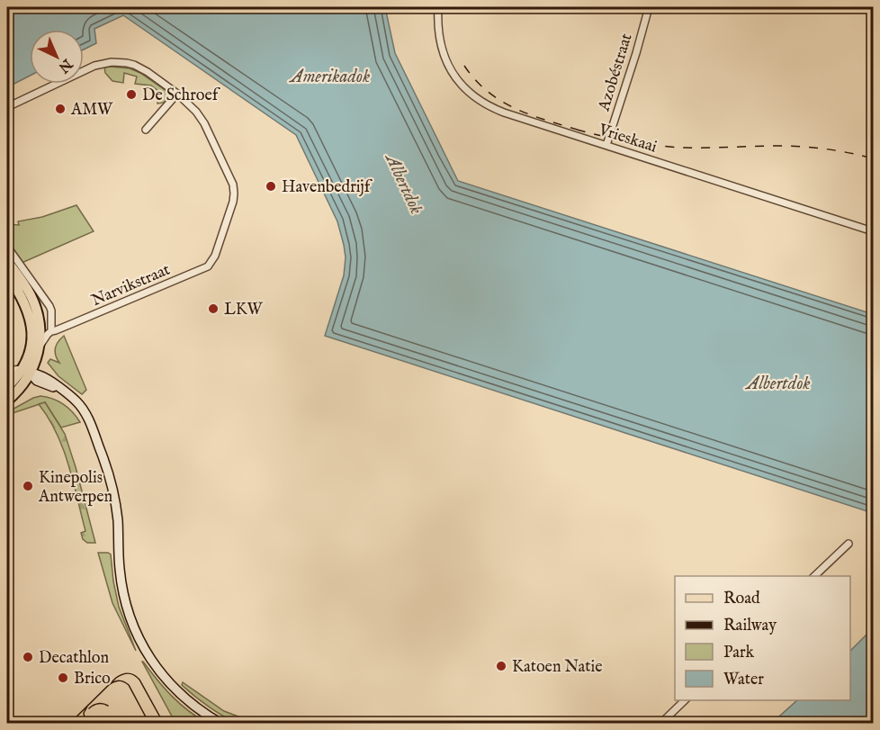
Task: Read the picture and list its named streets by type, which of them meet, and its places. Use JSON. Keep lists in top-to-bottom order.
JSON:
{
  "streets": {
    "street": ["Azobéstraat", "Vrieskaai", "Narvikstraat"]
  },
  "crossings": [
    ["Azobéstraat", "Vrieskaai"]
  ],
  "water": ["Amerikadok", "Albertdok"],
  "places": [
    "De Schroef",
    "AMW",
    "Havenbedrijf",
    "LKW",
    "Kinepolis Antwerpen",
    "Decathlon",
    "Katoen Natie",
    "Brico"
  ],
  "legend": [
    "Road",
    "Railway",
    "Park",
    "Water"
  ],
  "north": "bottom right"
}
